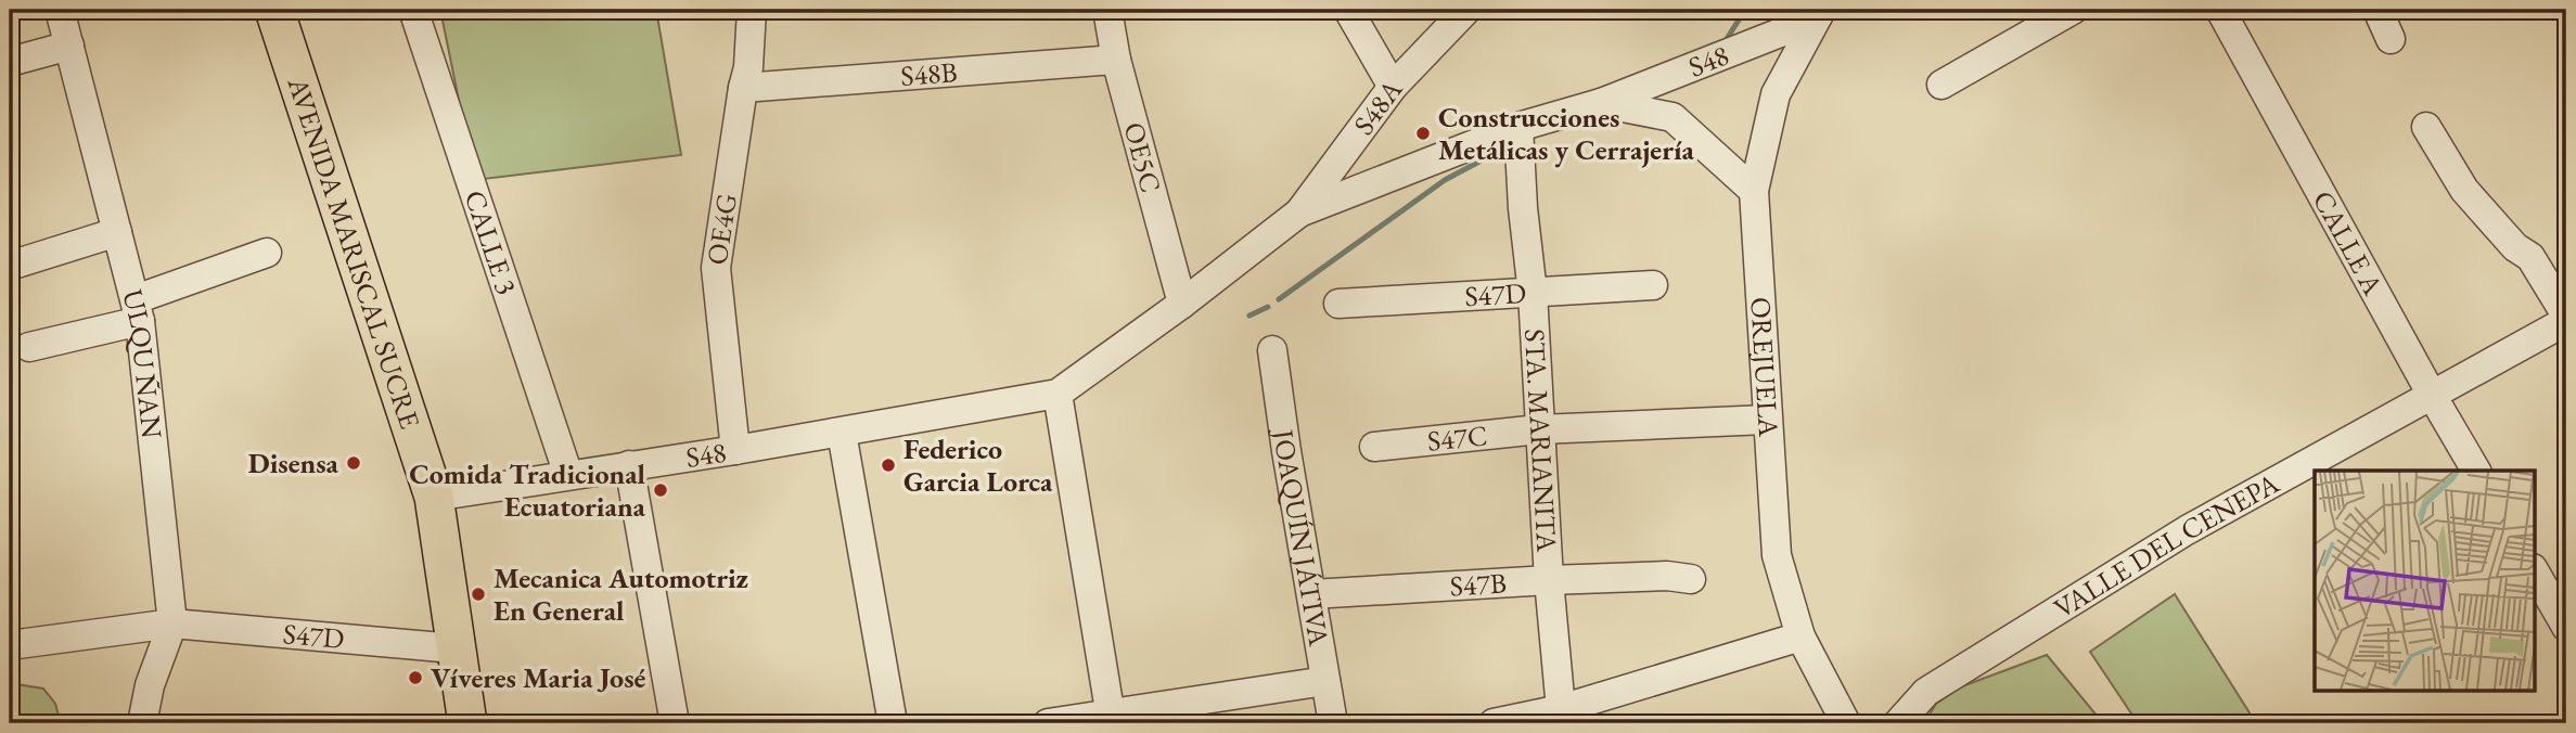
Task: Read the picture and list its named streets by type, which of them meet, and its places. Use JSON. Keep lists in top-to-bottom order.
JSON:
{
  "streets": {
    "main road": ["AVENIDA MARISCAL SUCRE"],
    "street": [
      "S48",
      "S48B",
      "S48A",
      "OE5C",
      "OE4G",
      "CALLE 3",
      "CALLE A",
      "S47D",
      "ULQU ÑAN",
      "OREJUELA",
      "S47C",
      "STA. MARIANITA",
      "JOAQUÍN JÁTIVA",
      "VALLE DEL CENEPA",
      "S47B"
    ]
  },
  "crossings": [
    ["S48", "S48A"],
    ["S48", "OE4G"],
    ["S48", "CALLE 3"],
    ["S48", "AVENIDA MARISCAL SUCRE"],
    ["S48", "OREJUELA"],
    ["S48", "STA. MARIANITA"],
    ["S48B", "OE5C"],
    ["S48B", "OE4G"],
    ["CALLE A", "VALLE DEL CENEPA"],
    ["AVENIDA MARISCAL SUCRE", "S47D"],
    ["S47D", "ULQU ÑAN"],
    ["S47D", "STA. MARIANITA"],
    ["OREJUELA", "S47C"],
    ["S47C", "STA. MARIANITA"],
    ["STA. MARIANITA", "S47B"],
    ["JOAQUÍN JÁTIVA", "S47B"]
  ],
  "places": [
    "Construcciones Metálicas y Cerrajería",
    "Disensa",
    "Federico Garcia Lorca",
    "Comida Tradicional Ecuatoriana",
    "Mecanica Automotriz En General",
    "Víveres Maria José"
  ]
}
